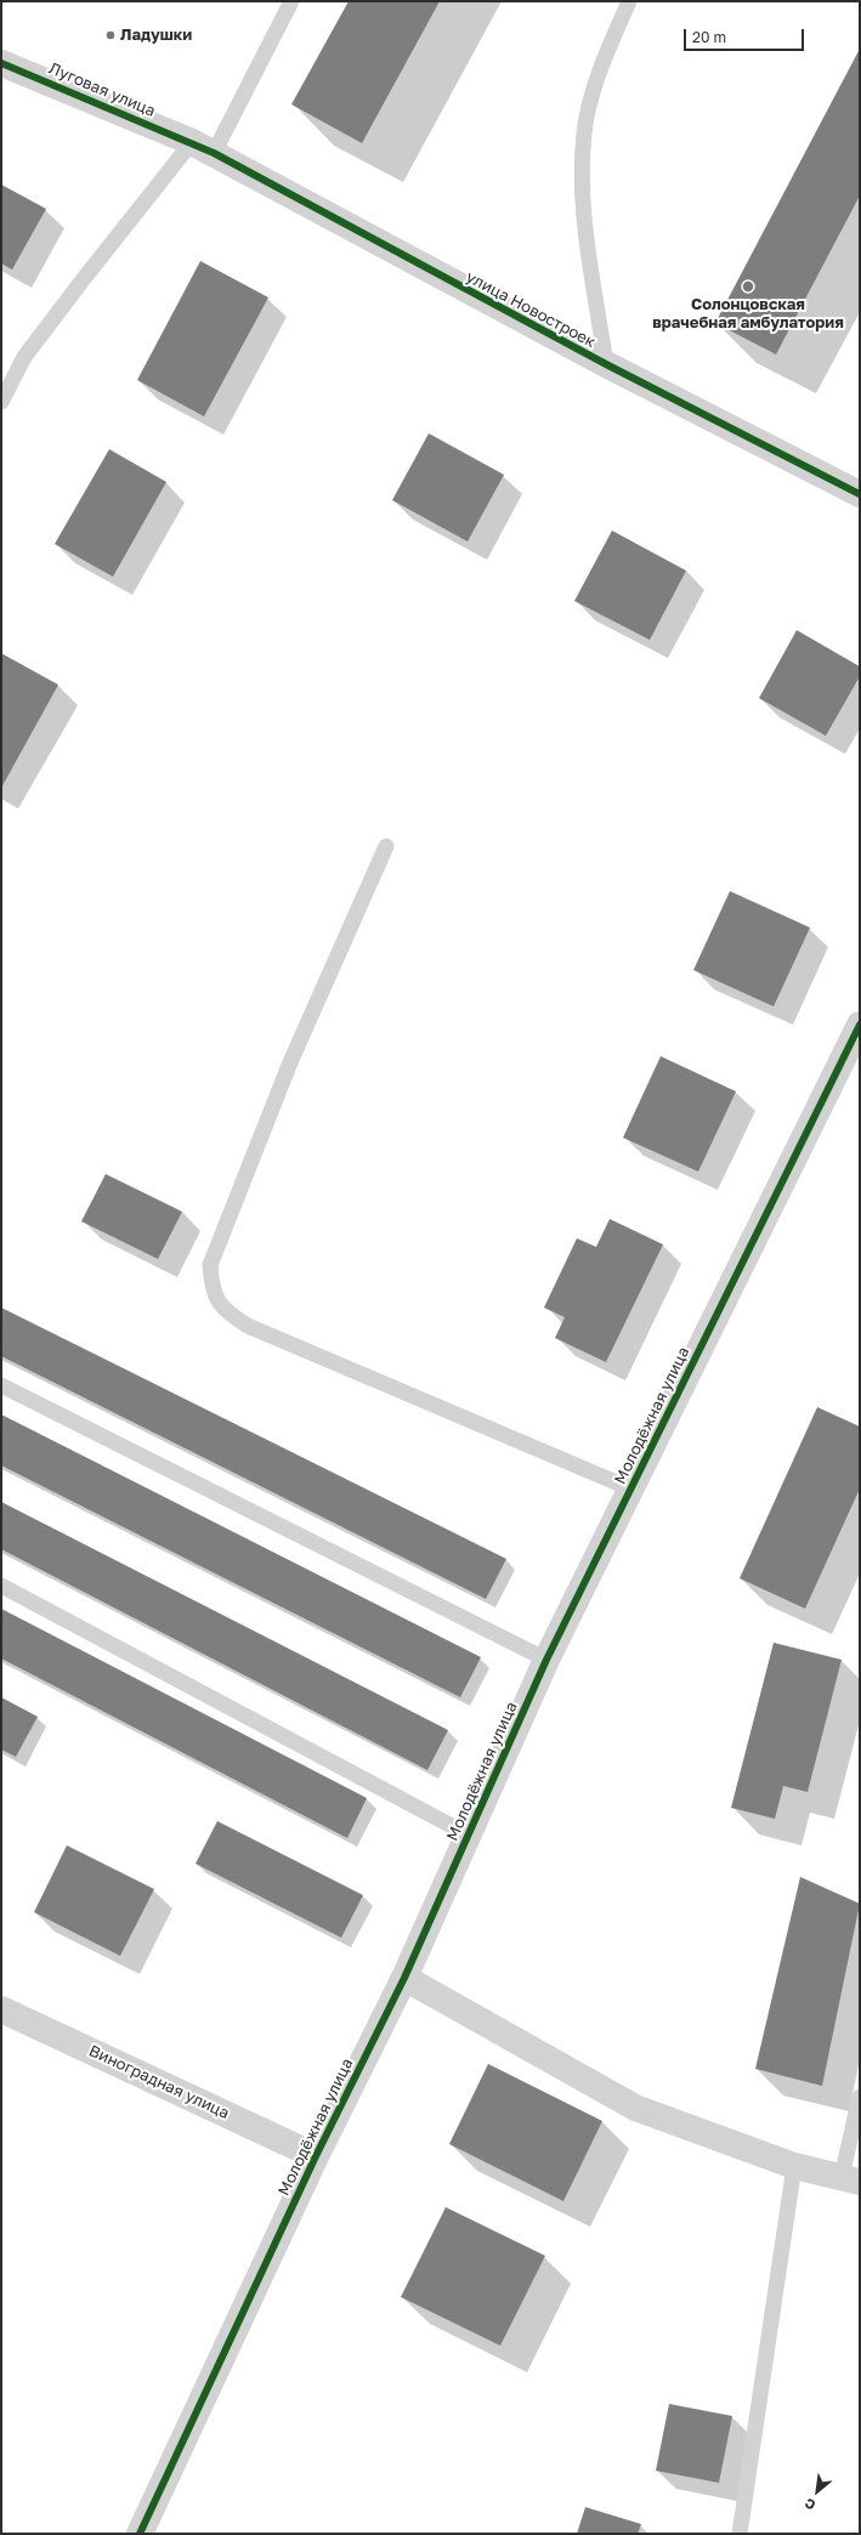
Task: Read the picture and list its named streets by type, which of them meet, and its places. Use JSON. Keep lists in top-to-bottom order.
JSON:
{
  "streets": {
    "street": [
      "Луговая улица",
      "улица Новостроек",
      "Молодёжная улица",
      "Виноградная улица"
    ]
  },
  "crossings": [
    ["Луговая улица", "улица Новостроек"],
    ["Молодёжная улица", "Виноградная улица"]
  ],
  "places": ["Ладушки", "Солонцовская врачебная амбулатория"],
  "scale_bar": "20 m",
  "north": "bottom left"
}
